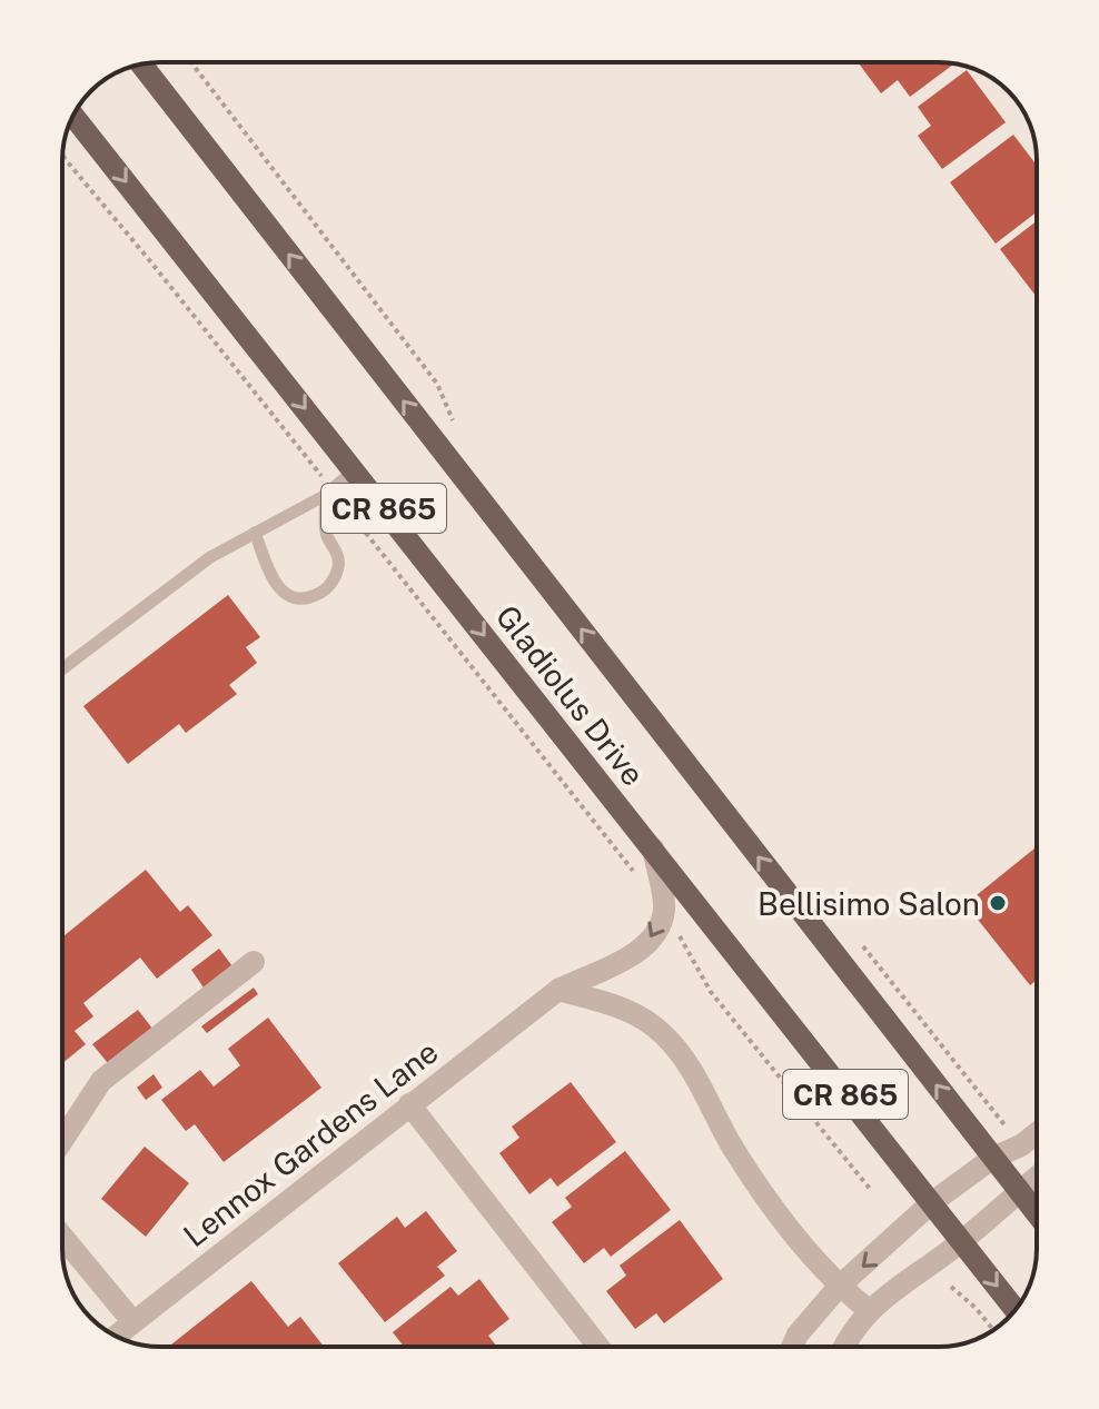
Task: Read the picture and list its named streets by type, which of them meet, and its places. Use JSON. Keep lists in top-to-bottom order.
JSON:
{
  "streets": {
    "main road": ["CR 865", "Gladiolus Drive"],
    "street": ["Lennox Gardens Lane"]
  },
  "places": ["Bellisimo Salon"]
}
